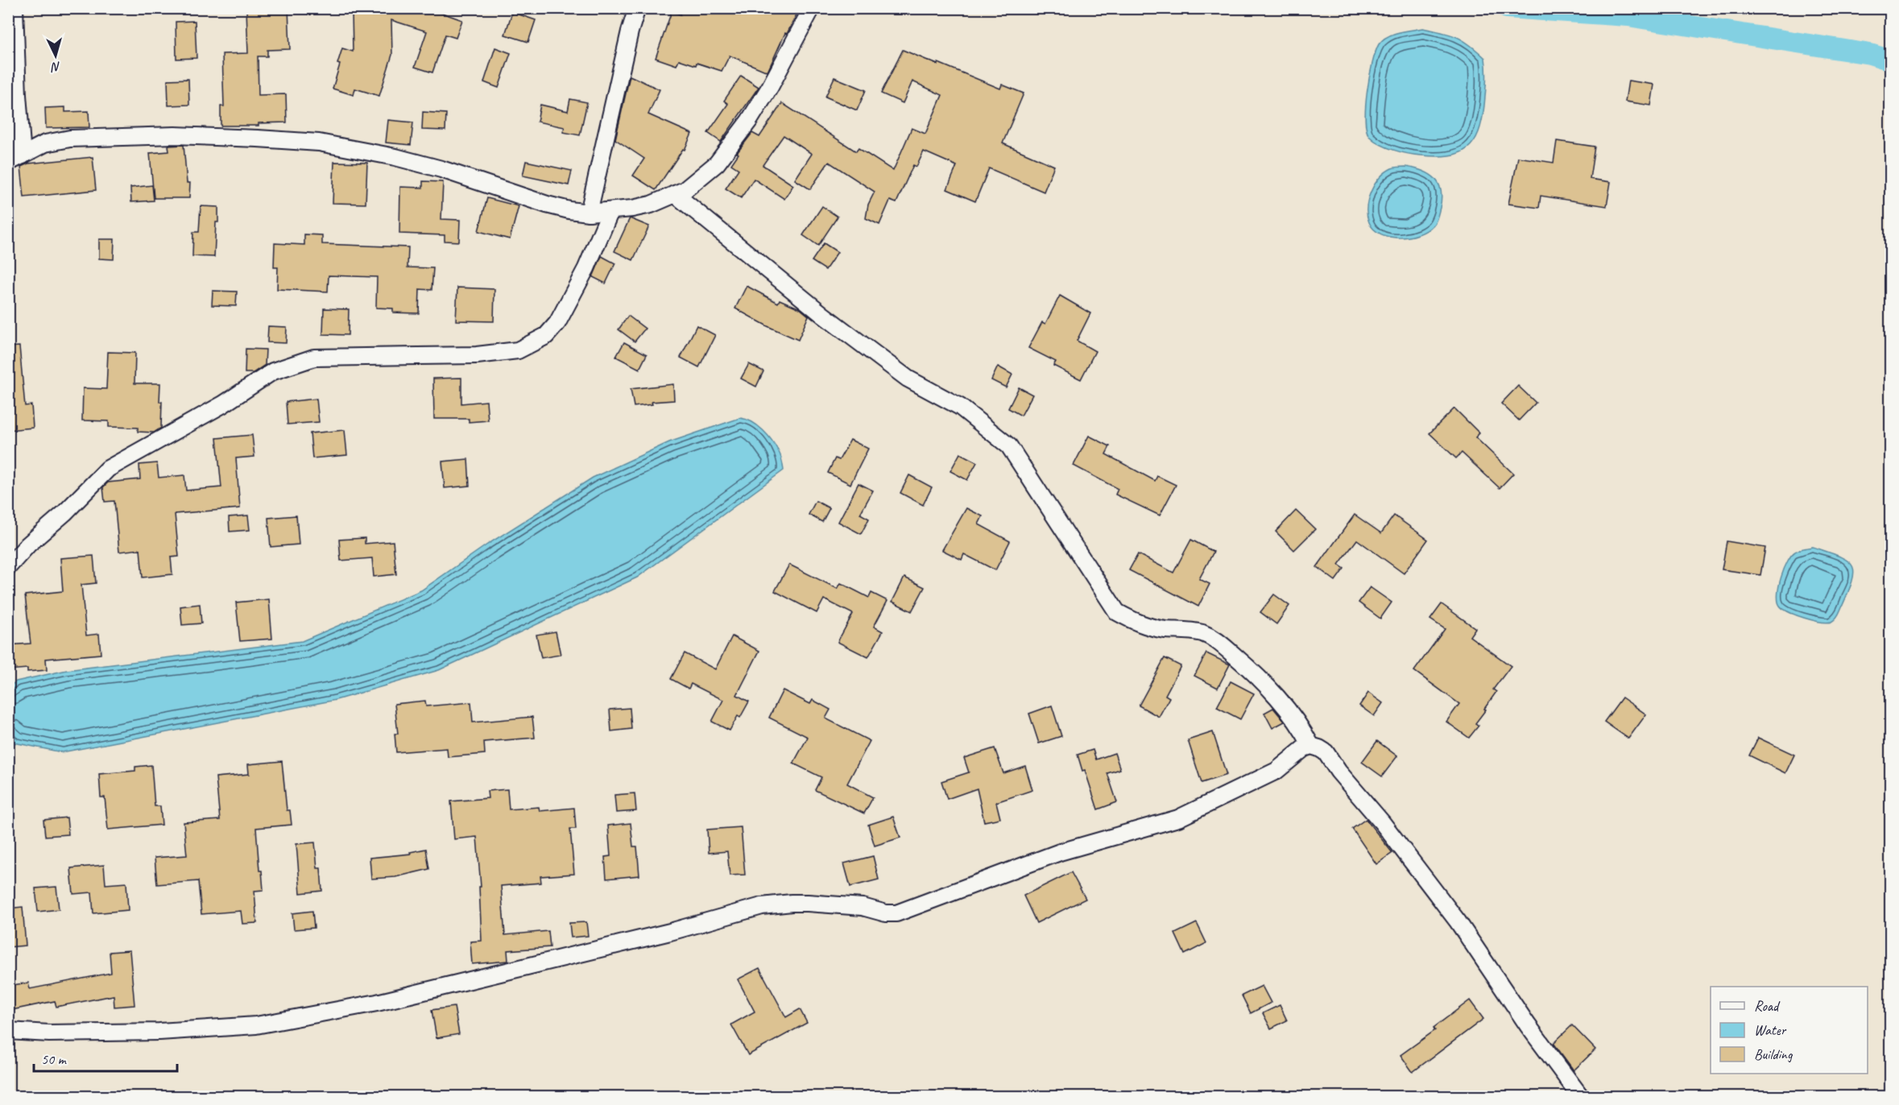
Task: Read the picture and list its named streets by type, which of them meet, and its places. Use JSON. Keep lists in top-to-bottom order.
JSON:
{
  "legend": ["Road", "Water", "Building"],
  "scale_bar": "50 m",
  "north": "bottom"
}
